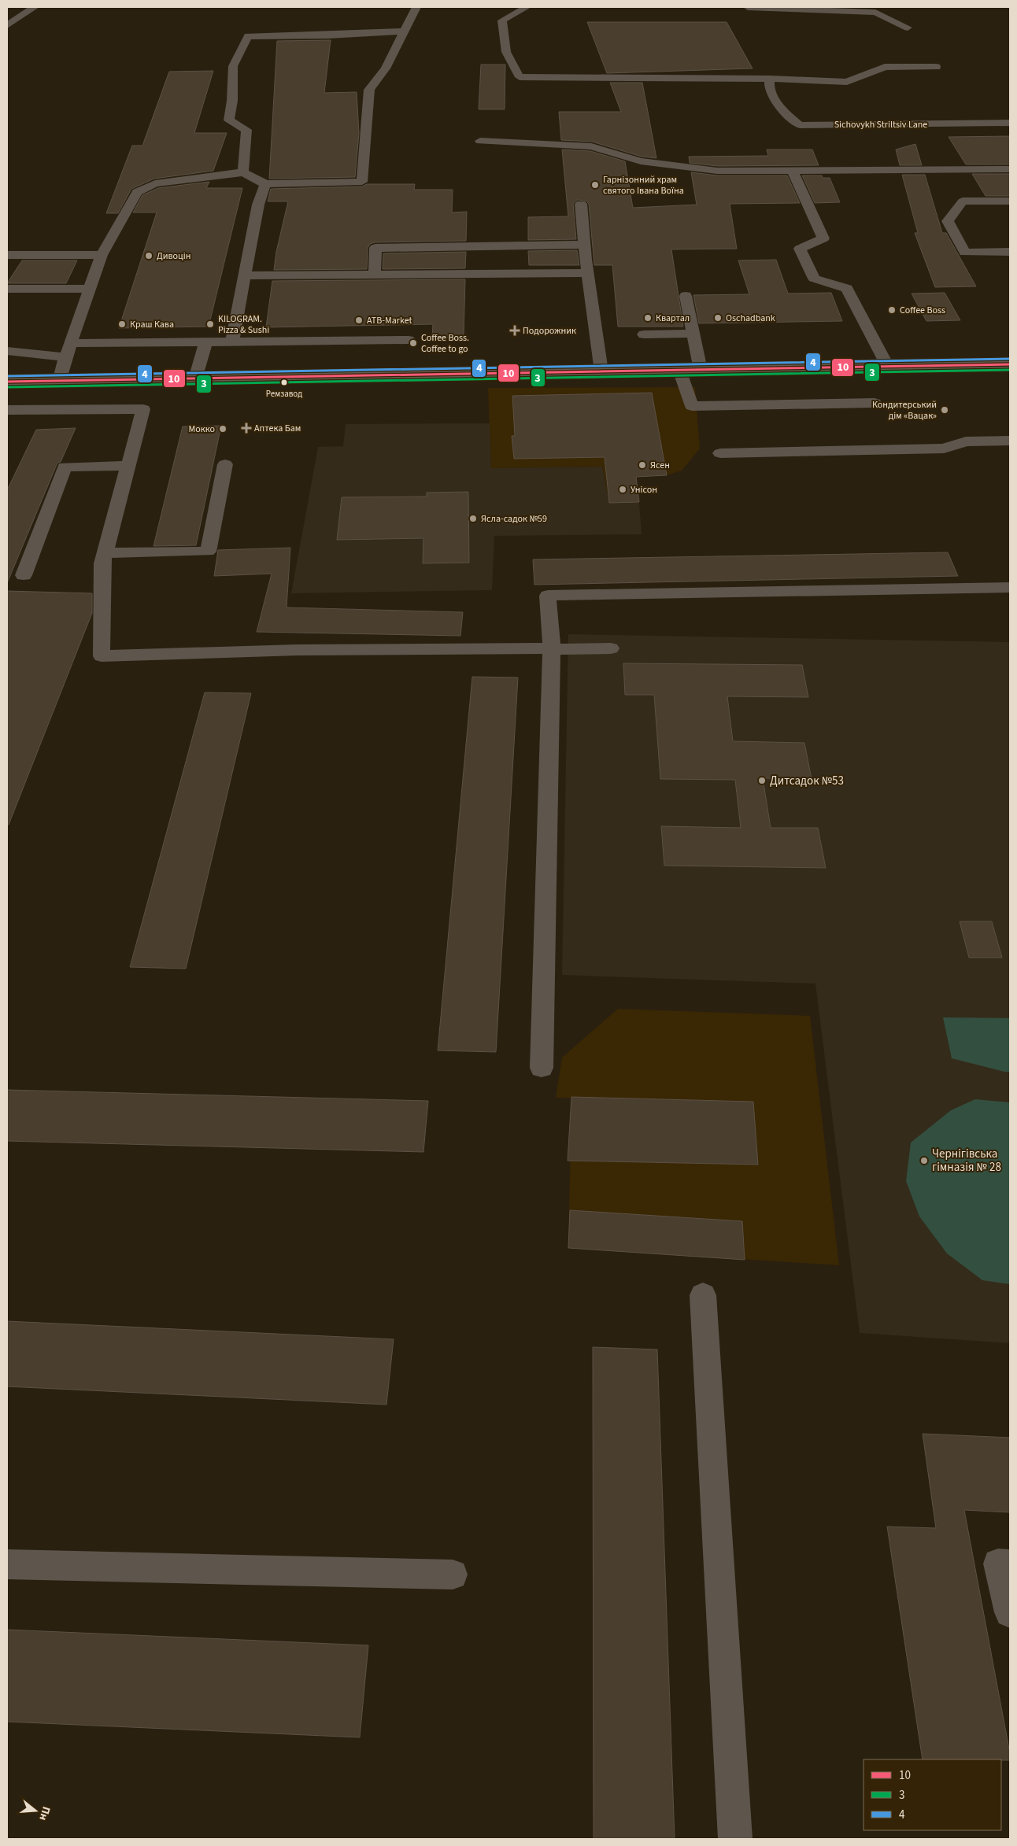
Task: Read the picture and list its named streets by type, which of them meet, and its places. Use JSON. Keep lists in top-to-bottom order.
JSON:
{
  "streets": {
    "street": ["Sichovykh Striltsiv Lane"]
  },
  "places": {
    "other": [
      "Гарнізонний храм святого Івана Воїна",
      "Дивоцін",
      "Coffee Boss",
      "Квартал",
      "Oschadbank",
      "ATB-Market",
      "Краш Кава",
      "KILOGRAM. Pizza & Sushi",
      "Coffee Boss. Coffee to go",
      "Ремзавод",
      "Кондитерський дім «Вацак»",
      "Мокко",
      "Ясен",
      "Унісон",
      "Ясла-садок №59",
      "Дитсадок №53",
      "Чернігівська гімназія № 28"
    ],
    "health": ["Подорожник", "Аптека Бам"]
  },
  "lines": ["transit line 4", "transit line 10", "transit line 3"],
  "legend": ["10", "3", "4"],
  "north": "right"
}
